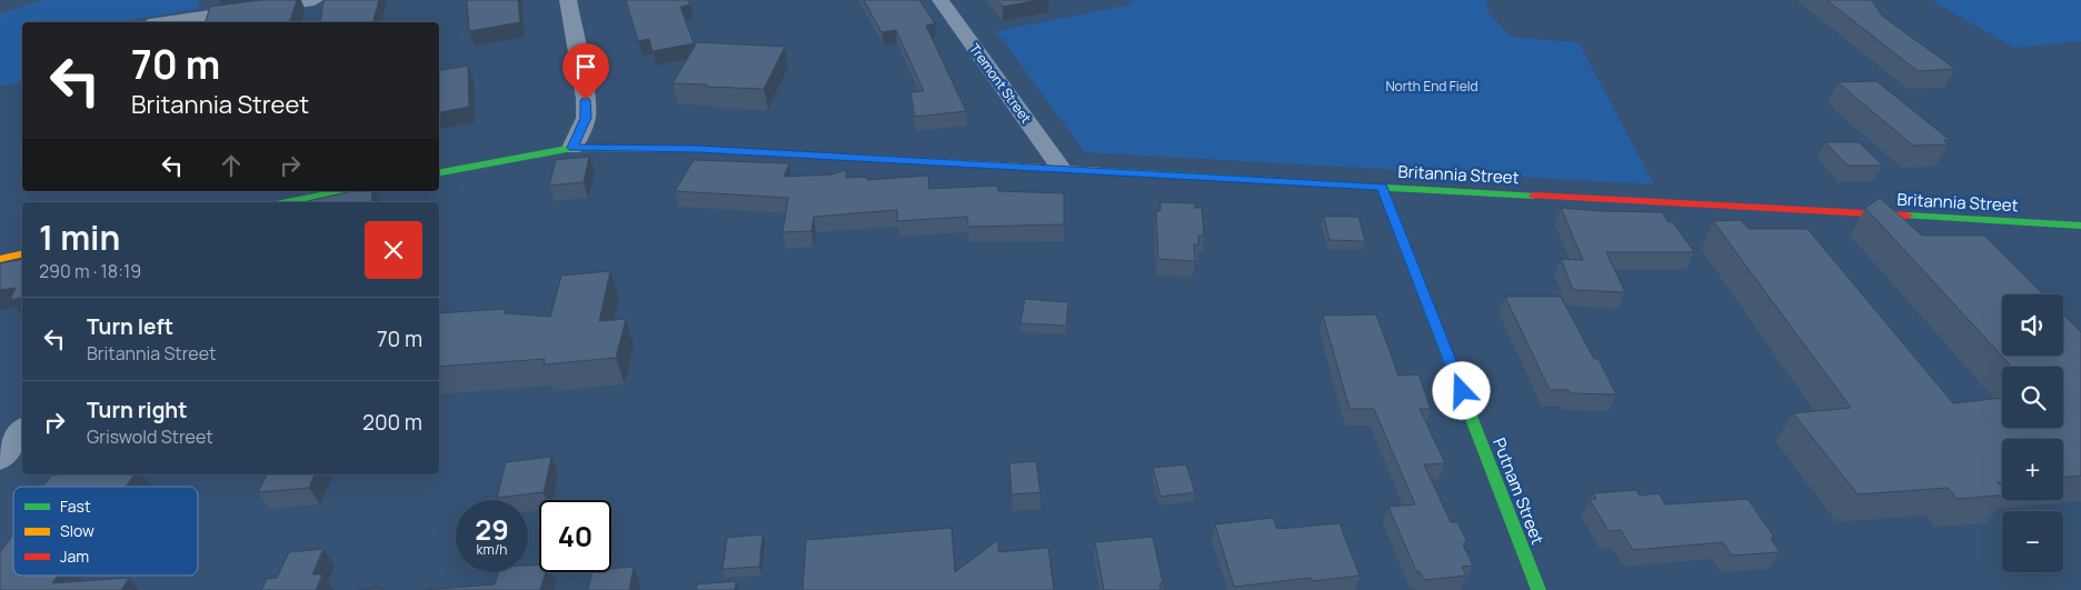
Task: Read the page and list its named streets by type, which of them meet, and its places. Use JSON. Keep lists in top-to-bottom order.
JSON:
{
  "streets": {
    "main road": ["Britannia Street", "Putnam Street"],
    "street": ["Tremont Street"]
  },
  "crossings": [
    ["Tremont Street", "Britannia Street"],
    ["Britannia Street", "Putnam Street"]
  ],
  "parks": ["North End Field"],
  "legend": ["Fast", "Slow", "Jam"],
  "page": {
    "turn": ["70 m", "Britannia Street"],
    "heading": ["1 min", "290 m · 18:19"],
    "map_buttons": ["+", "−"],
    "list": [
      {
        "name": "Turn left",
        "note": "Britannia Street",
        "value": "70 m"
      },
      {
        "name": "Turn right",
        "note": "Griswold Street",
        "value": "200 m"
      }
    ],
    "speed": "29 km/h",
    "limit": "40"
  }
}
